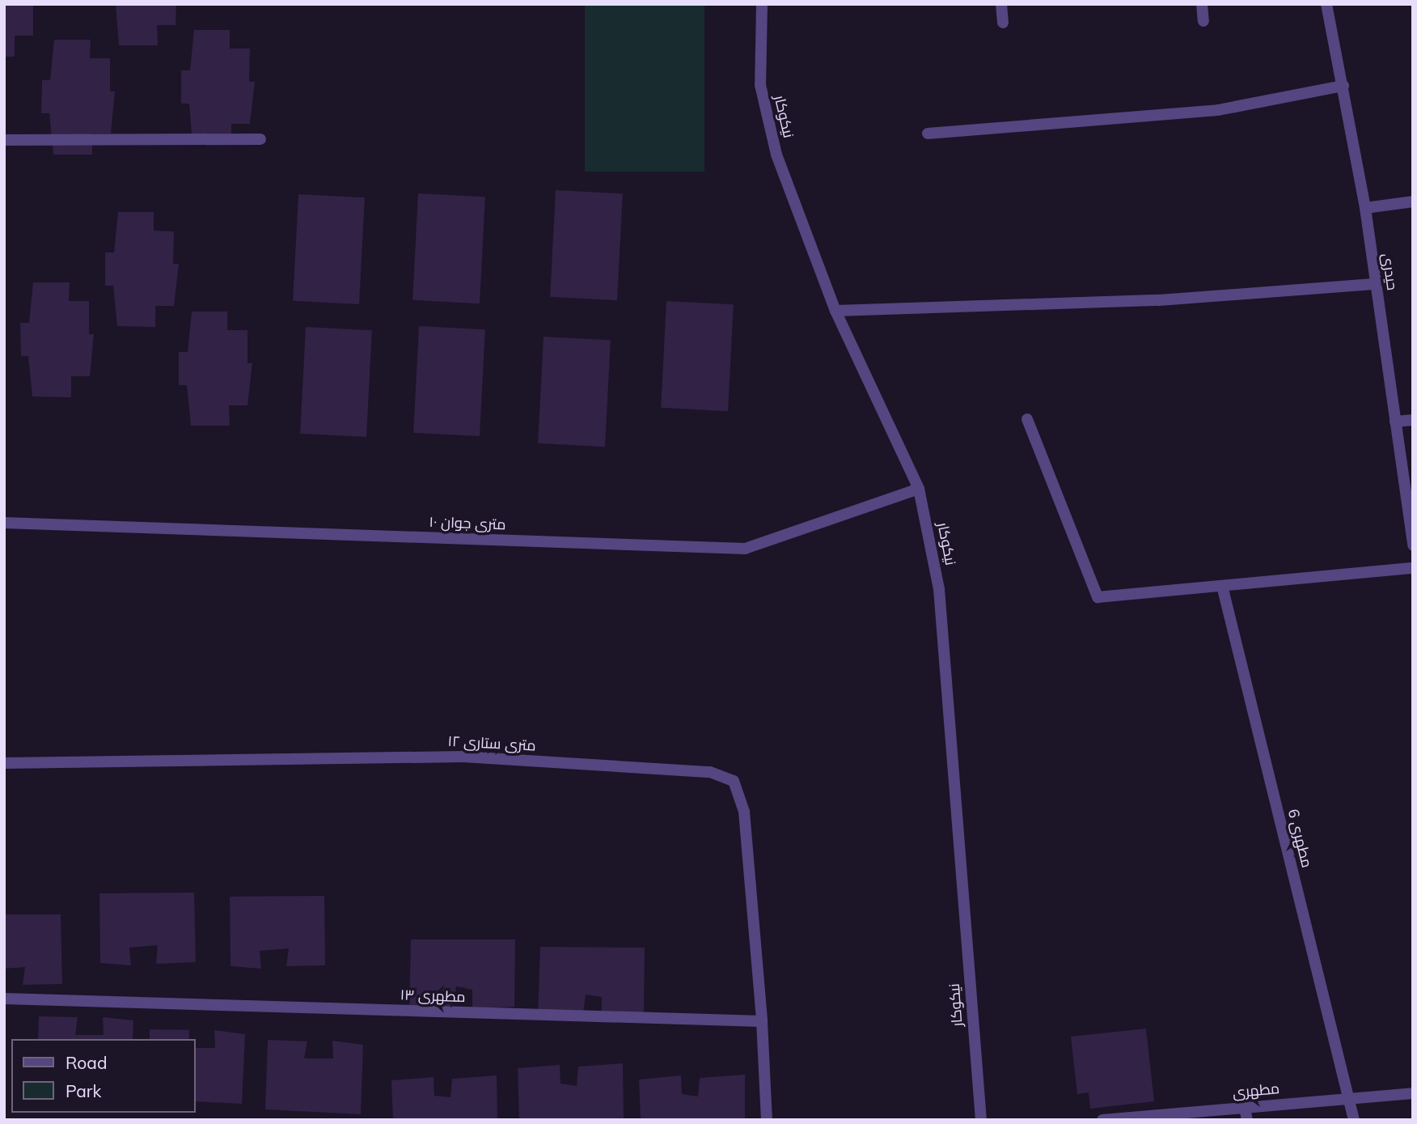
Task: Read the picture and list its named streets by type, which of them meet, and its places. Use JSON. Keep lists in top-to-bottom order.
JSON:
{
  "streets": {
    "street": [
      "نیکوکار",
      "حیدری",
      "۱۰ متری جوان",
      "۱۲ متری ستاری",
      "مطهری 6",
      "مطهری ۱۳",
      "مطهری"
    ]
  },
  "crossings": [
    ["نیکوکار", "۱۰ متری جوان"],
    ["۱۲ متری ستاری", "مطهری ۱۳"],
    ["مطهری 6", "مطهری"]
  ],
  "legend": ["Road", "Park"]
}
